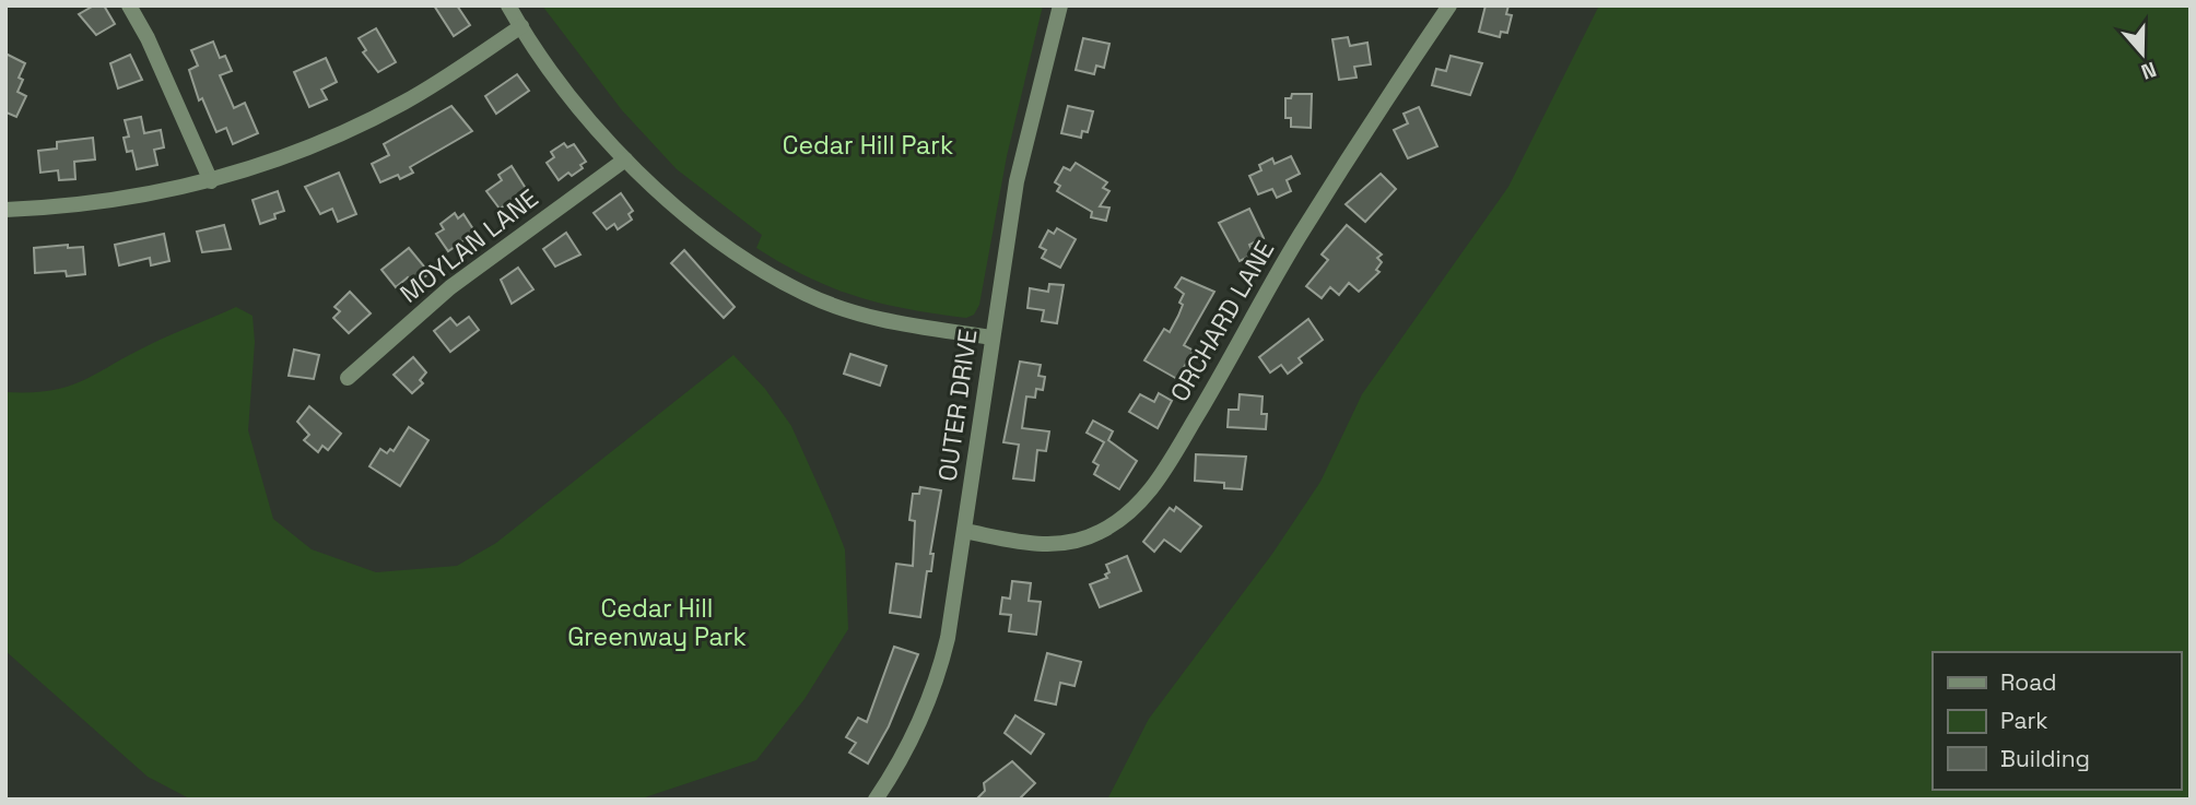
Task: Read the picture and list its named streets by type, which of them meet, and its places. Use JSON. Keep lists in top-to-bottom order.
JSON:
{
  "streets": {
    "street": ["MOYLAN LANE", "ORCHARD LANE", "OUTER DRIVE"]
  },
  "crossings": [
    ["ORCHARD LANE", "OUTER DRIVE"]
  ],
  "parks": ["Cedar Hill Park", "Cedar Hill Greenway Park"],
  "legend": ["Road", "Park", "Building"],
  "north": "bottom"
}
